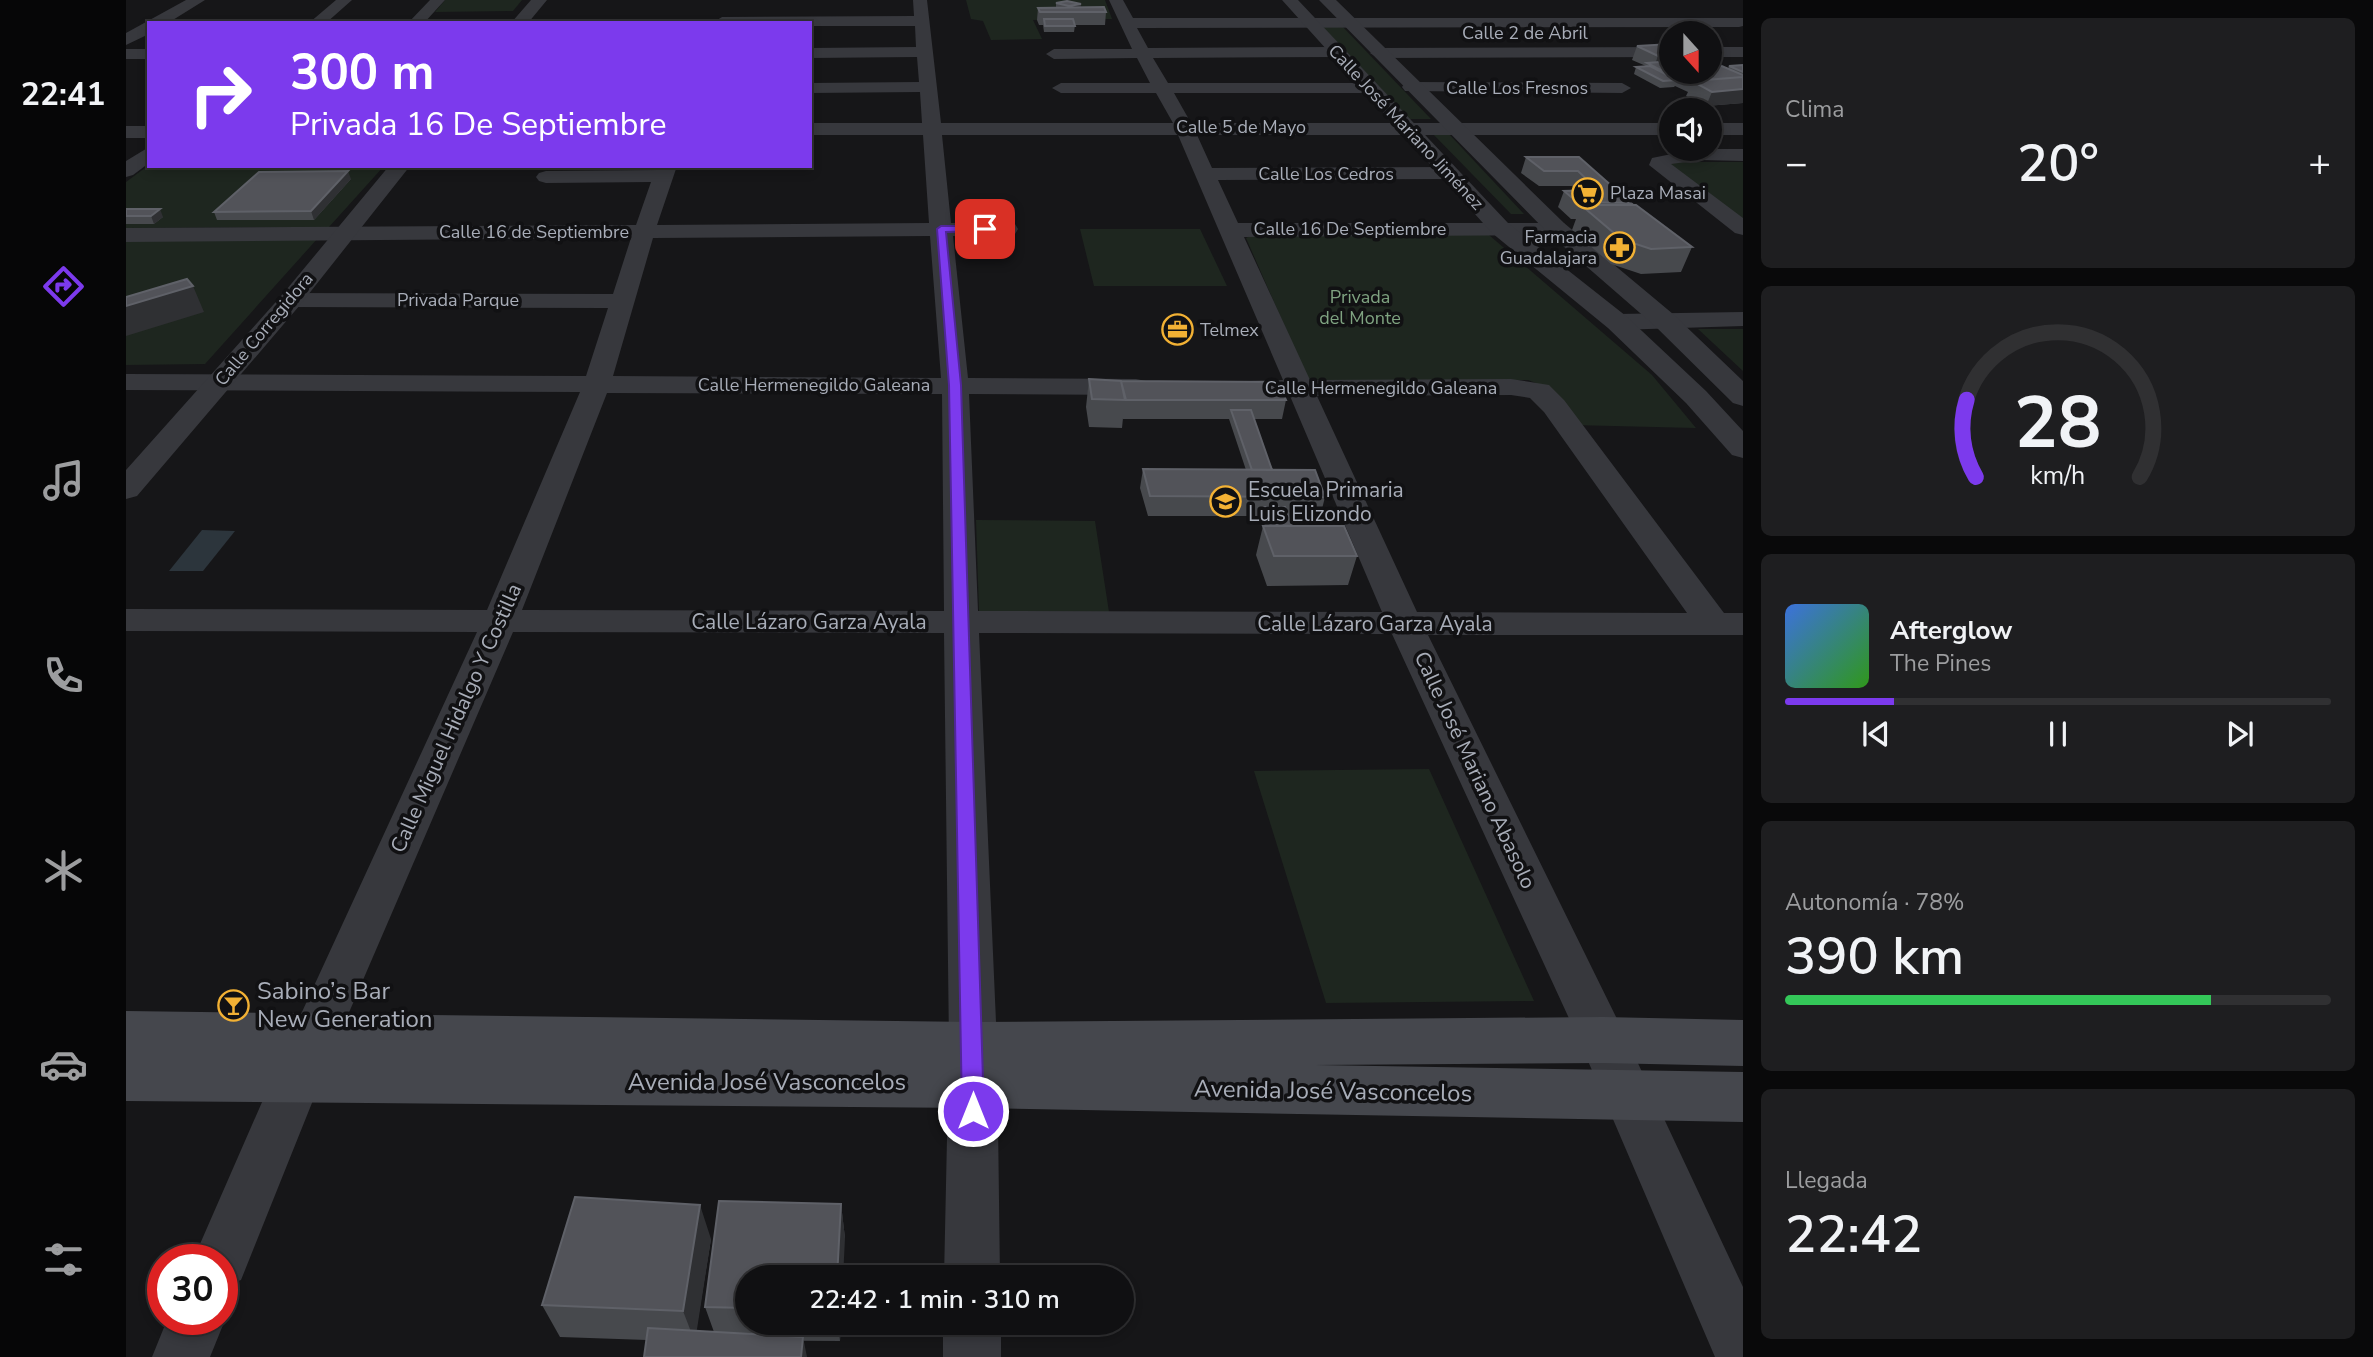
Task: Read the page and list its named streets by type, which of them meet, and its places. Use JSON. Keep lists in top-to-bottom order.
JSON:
{
  "streets": {
    "main road": ["Avenida José Vasconcelos"],
    "street": [
      "Calle 2 de Abril",
      "Calle Los Fresnos",
      "Calle 5 de Mayo",
      "Calle José Mariano Jiménez",
      "Calle Los Cedros",
      "Calle 16 De Septiembre",
      "Calle 16 de Septiembre",
      "Privada Parque",
      "Calle Corregidora",
      "Calle Hermenegildo Galeana",
      "Calle Lázaro Garza Ayala",
      "Calle Miguel Hidalgo Y Costilla",
      "Calle José Mariano Abasolo"
    ]
  },
  "crossings": [
    ["Calle 2 de Abril", "Calle Los Fresnos"],
    ["Calle 2 de Abril", "Calle José Mariano Jiménez"],
    ["Calle Los Fresnos", "Calle José Mariano Jiménez"],
    ["Calle 5 de Mayo", "Calle José Mariano Jiménez"],
    ["Calle 5 de Mayo", "Calle José Mariano Abasolo"],
    ["Calle José Mariano Jiménez", "Calle Los Cedros"],
    ["Calle José Mariano Jiménez", "Calle 16 De Septiembre"],
    ["Calle Los Cedros", "Calle José Mariano Abasolo"],
    ["Calle 16 De Septiembre", "Calle José Mariano Abasolo"],
    ["Calle 16 de Septiembre", "Calle Corregidora"],
    ["Calle 16 de Septiembre", "Calle Miguel Hidalgo Y Costilla"],
    ["Privada Parque", "Calle Corregidora"],
    ["Privada Parque", "Calle Miguel Hidalgo Y Costilla"],
    ["Calle Corregidora", "Calle Hermenegildo Galeana"],
    ["Calle Hermenegildo Galeana", "Calle Lázaro Garza Ayala"],
    ["Calle Hermenegildo Galeana", "Calle Miguel Hidalgo Y Costilla"],
    ["Calle Hermenegildo Galeana", "Calle José Mariano Abasolo"],
    ["Calle Lázaro Garza Ayala", "Calle Miguel Hidalgo Y Costilla"],
    ["Calle Lázaro Garza Ayala", "Calle José Mariano Abasolo"],
    ["Calle Miguel Hidalgo Y Costilla", "Avenida José Vasconcelos"],
    ["Calle José Mariano Abasolo", "Avenida José Vasconcelos"]
  ],
  "parks": ["Privada del Monte"],
  "places": {
    "supermarket": ["Plaza Masai"],
    "pharmacy": ["Farmacia Guadalajara"],
    "office": ["Telmex"],
    "school or university": ["Escuela Primaria Luis Elizondo"],
    "bar": ["Sabino’s Bar New Generation"]
  },
  "north": "bottom",
  "page": {
    "tabs": "22:41",
    "tile": [
      "Clima",
      ["Autonomía · 78%", "390 km"],
      ["Llegada", "22:42"]
    ],
    "turn": ["300 m", "Privada 16 De Septiembre"],
    "heat": ["−", "20°", "+"],
    "song": ["Afterglow", "The Pines"],
    "limit": "30",
    "trip": "22:42 · 1 min · 310 m",
    "gauge": ["28", "km/h"]
  }
}
